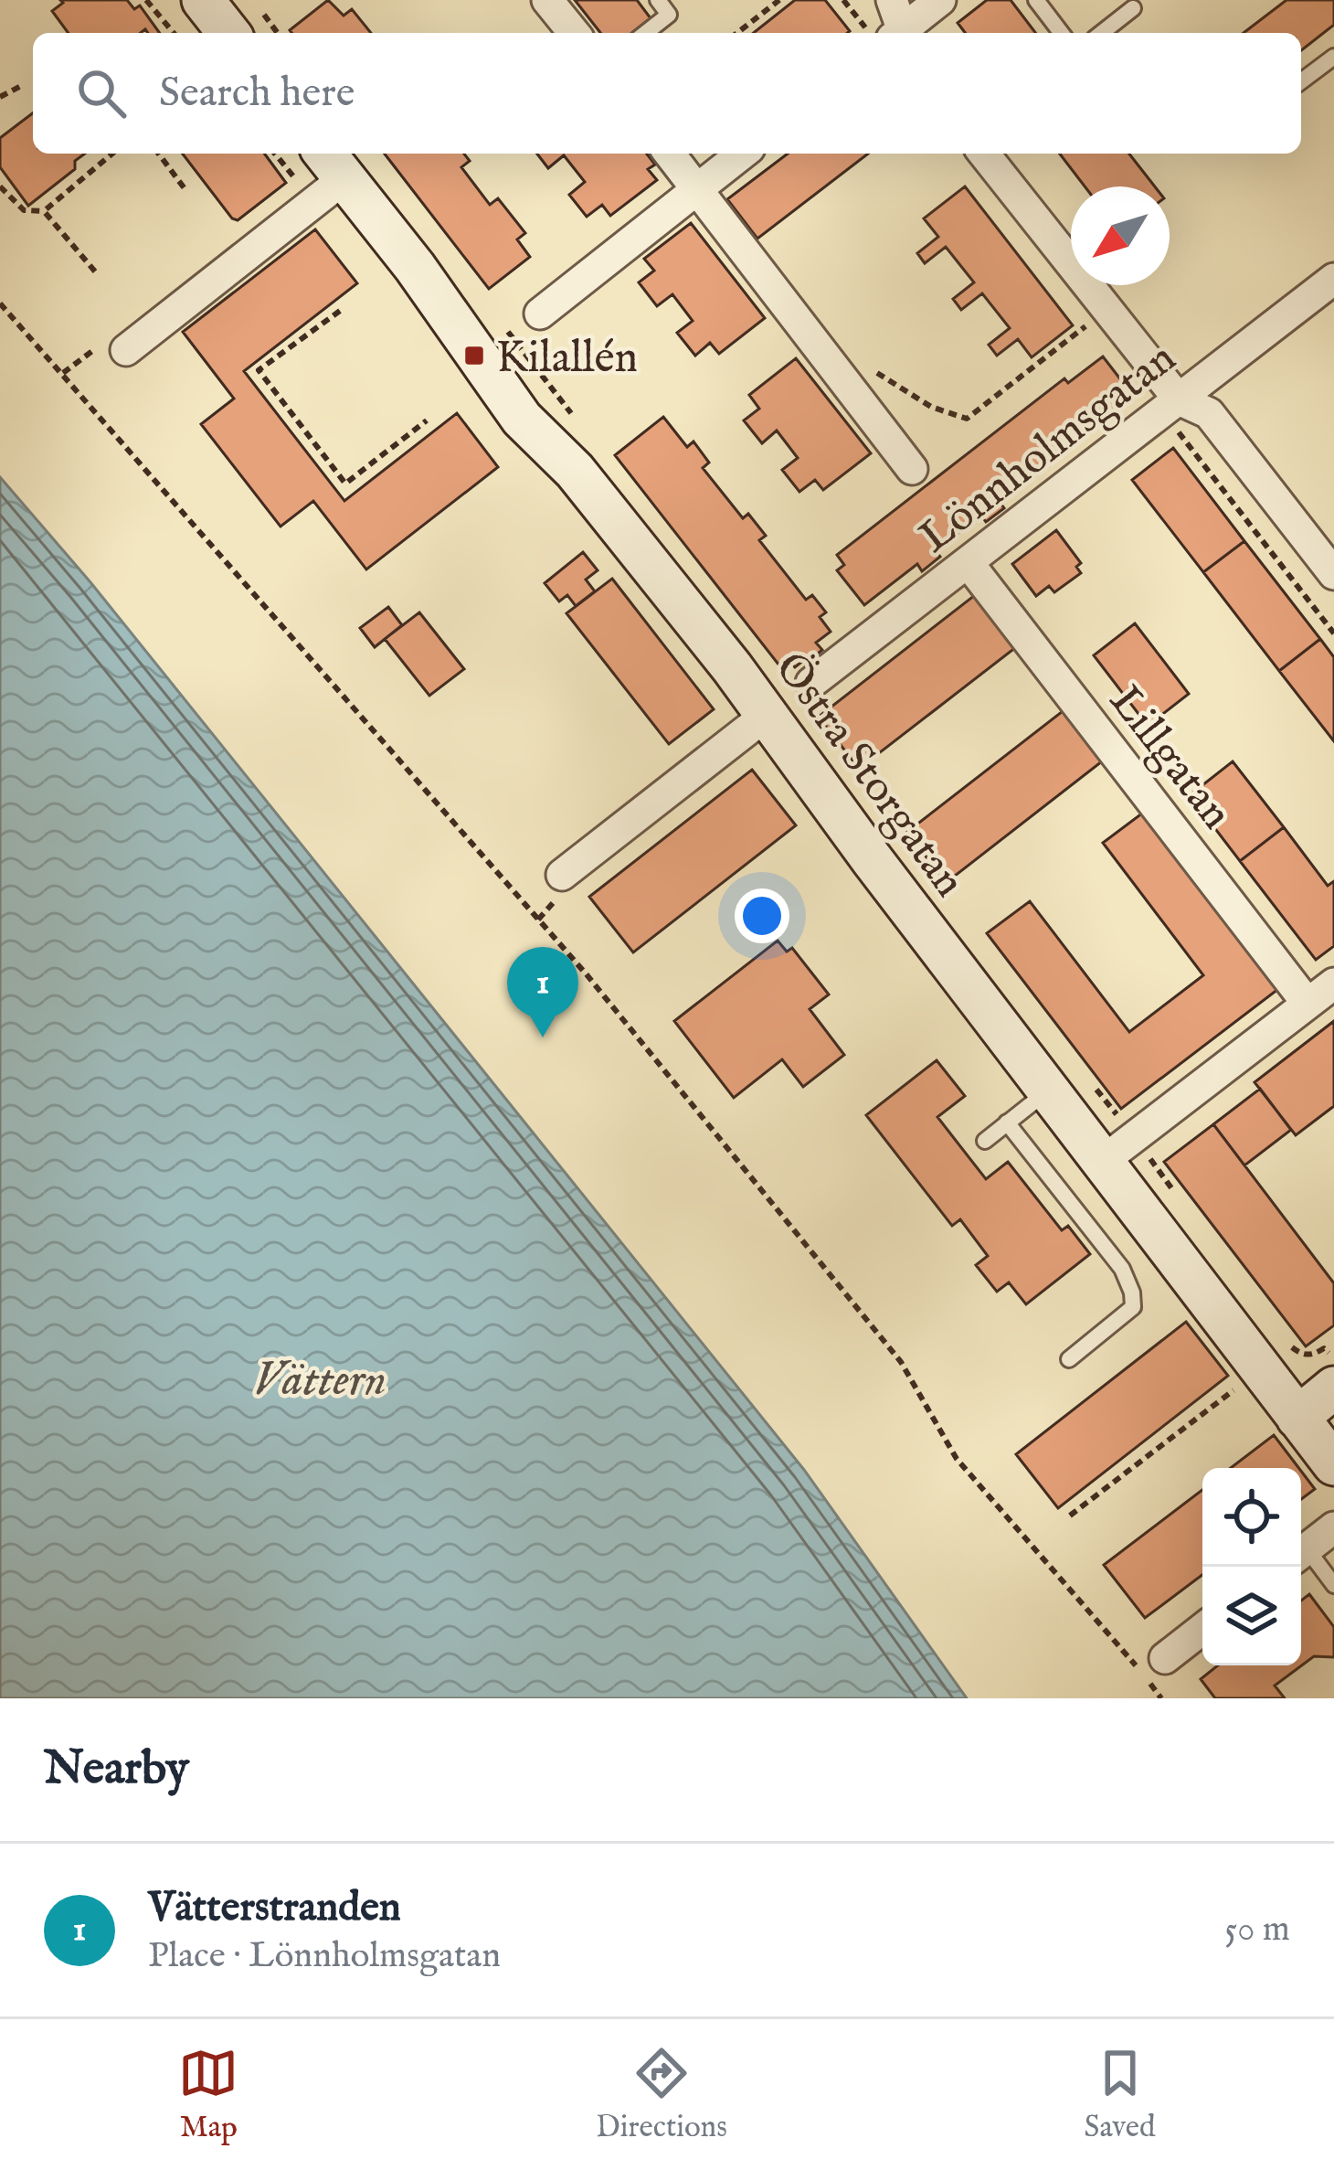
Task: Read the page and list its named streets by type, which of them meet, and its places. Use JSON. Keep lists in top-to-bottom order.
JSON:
{
  "streets": {
    "street": ["Lönnholmsgatan", "Lillgatan", "Östra Storgatan"]
  },
  "crossings": [
    ["Lönnholmsgatan", "Lillgatan"]
  ],
  "water": ["Vättern"],
  "places": {
    "transit": ["Kilallén"]
  },
  "north": "bottom left",
  "page": {
    "search": "Search here",
    "pins": "1",
    "heading": "Nearby",
    "list": [
      {
        "mark": "1",
        "name": "Vätterstranden",
        "note": "Place · Lönnholmsgatan",
        "value": "50 m"
      }
    ],
    "nav": ["Map", "Directions", "Saved"]
  }
}
